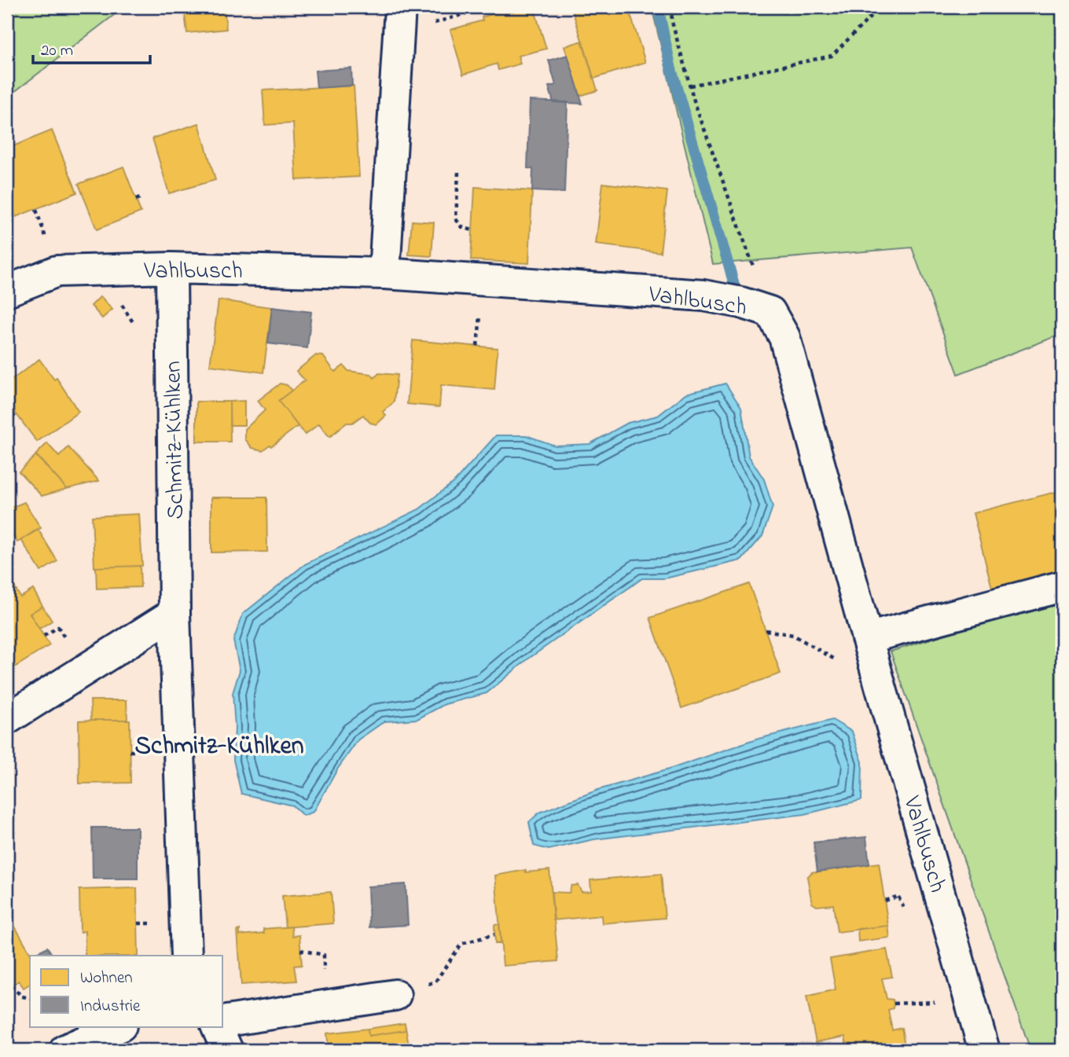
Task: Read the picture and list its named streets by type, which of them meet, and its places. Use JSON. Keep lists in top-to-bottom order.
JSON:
{
  "streets": {
    "street": ["Vahlbusch", "Schmitz-Kühlken"]
  },
  "crossings": [
    ["Vahlbusch", "Schmitz-Kühlken"]
  ],
  "districts": ["Schmitz-Kühlken"],
  "legend": ["Wohnen", "Industrie"],
  "scale_bar": "20 m"
}
